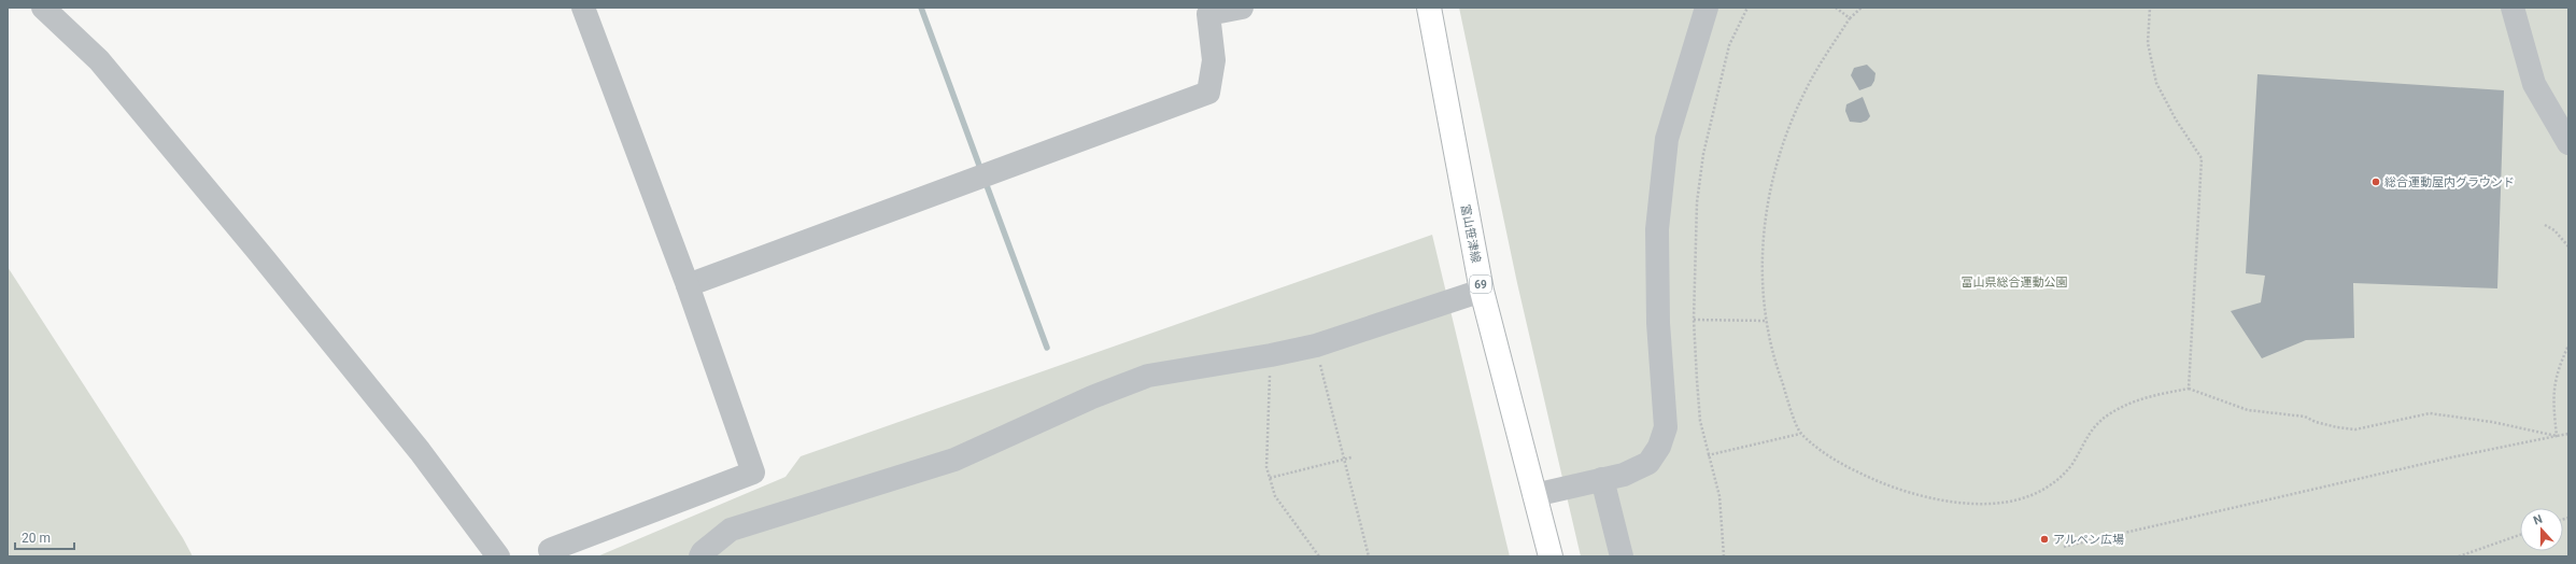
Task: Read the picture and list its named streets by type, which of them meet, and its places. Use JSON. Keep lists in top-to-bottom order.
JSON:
{
  "streets": {
    "main road": ["富山笹津線", "69"]
  },
  "parks": ["富山県総合運動公園"],
  "places": ["総合運動屋内グラウンド", "アルペン広場"],
  "scale_bar": "20 m",
  "north": "top"
}
